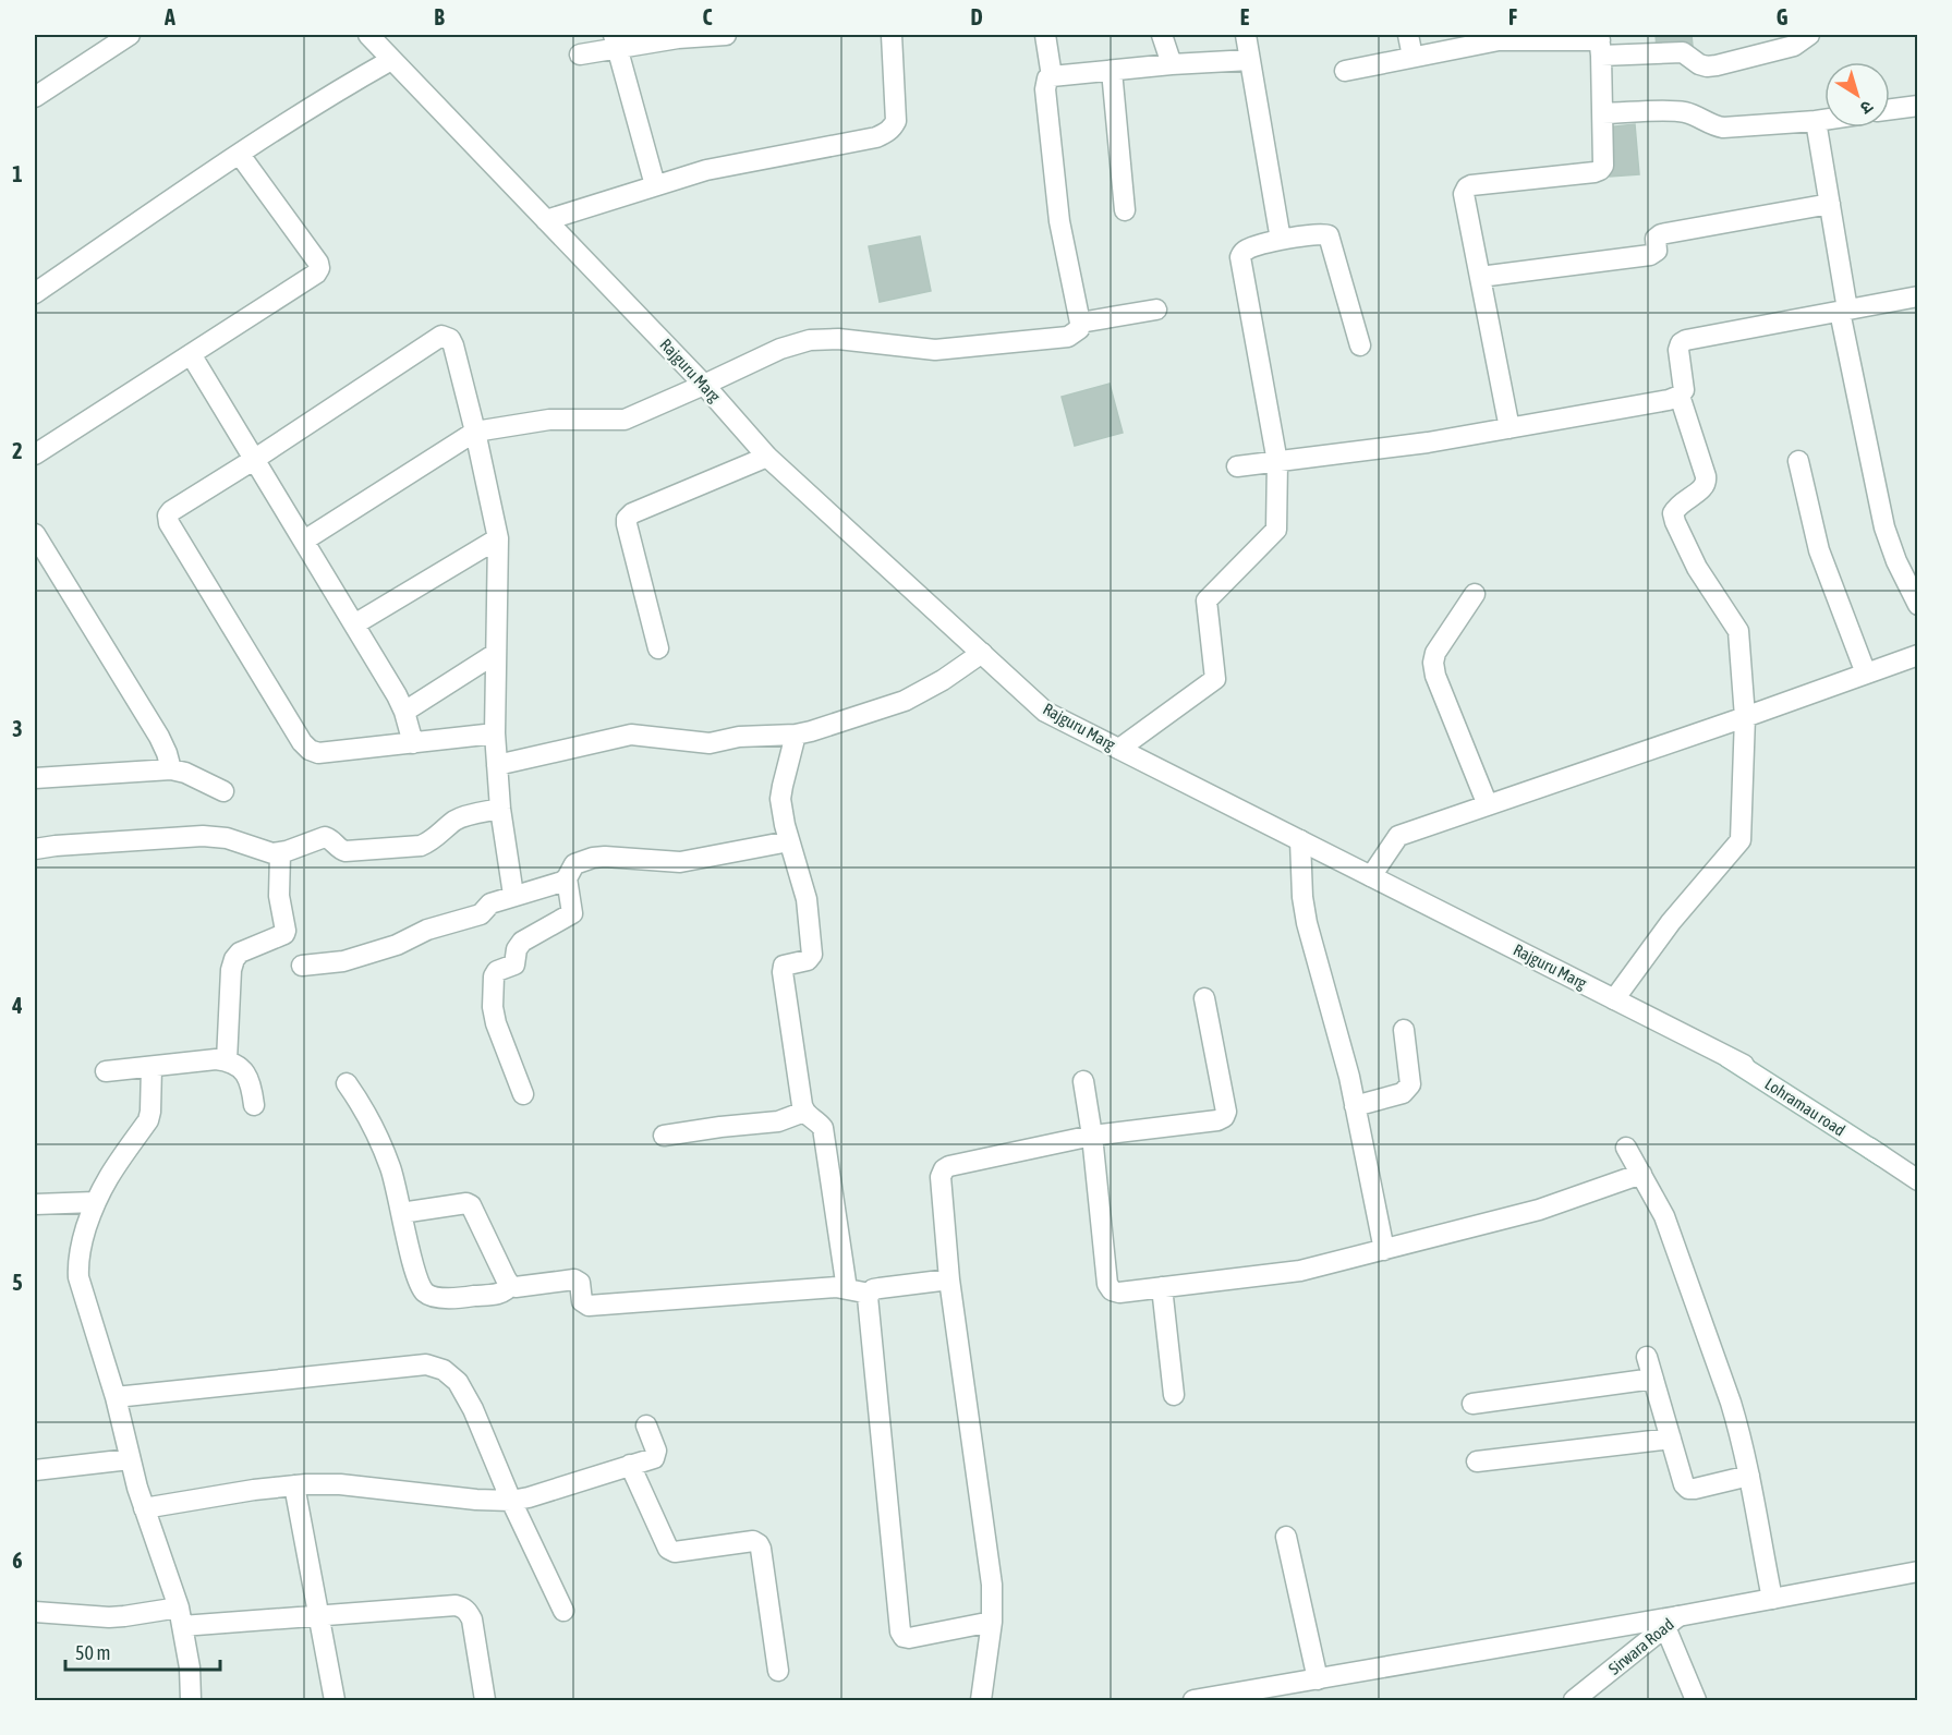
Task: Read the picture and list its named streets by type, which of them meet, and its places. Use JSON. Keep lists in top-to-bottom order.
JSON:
{
  "streets": {
    "street": ["Rajguru Marg", "Lohramau road", "Sirwara Road"]
  },
  "crossings": [
    ["Rajguru Marg", "Lohramau road"]
  ],
  "scale_bar": "50 m",
  "north": "bottom right",
  "grid": {
    "columns": [
      "A",
      "B",
      "C",
      "D",
      "E",
      "F",
      "G"
    ],
    "rows": [
      "1",
      "2",
      "3",
      "4",
      "5",
      "6"
    ]
  }
}
